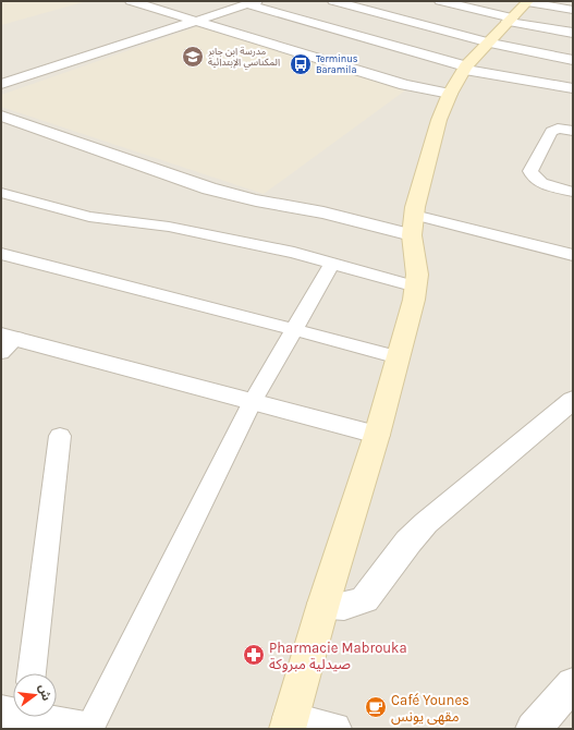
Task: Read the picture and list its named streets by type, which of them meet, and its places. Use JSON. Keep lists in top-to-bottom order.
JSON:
{
  "places": {
    "school or university": ["مدرسة ابن جابر المكناسي الإبتدائية"],
    "bus stop": ["Terminus Baramila"],
    "pharmacy": ["Pharmacie Mabrouka صيدلية مبروكة"],
    "cafe": ["Café Younes مقهى يونس"]
  },
  "north": "right"
}
